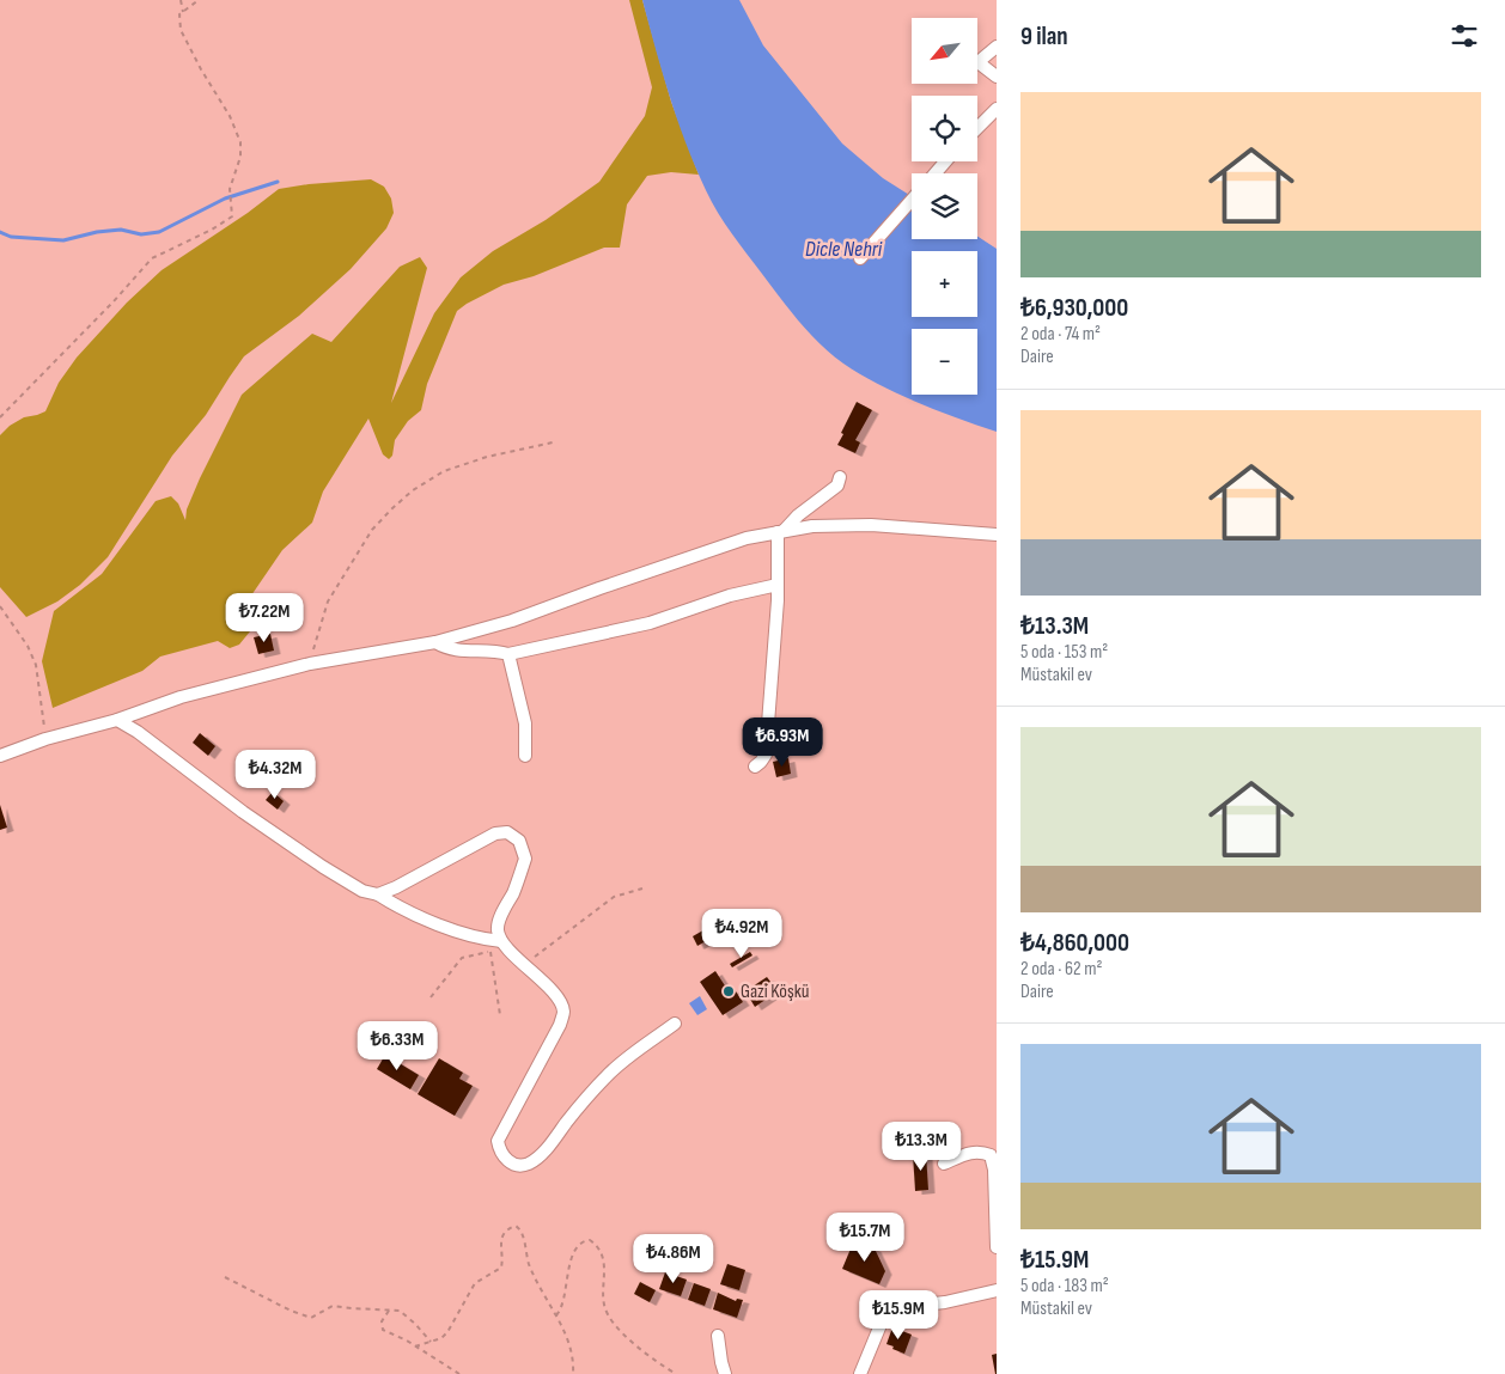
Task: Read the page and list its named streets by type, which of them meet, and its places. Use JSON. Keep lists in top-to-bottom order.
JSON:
{
  "water": ["Dicle Nehri"],
  "places": ["Gazi Köşkü"],
  "north": "bottom left",
  "page": {
    "heading": "9 ilan",
    "map_buttons": ["+", "−"],
    "list": [
      {
        "name": "₺6,930,000",
        "note": "2 oda · 74 m² · Daire"
      },
      {
        "name": "₺13.3M",
        "note": "5 oda · 153 m² · Müstakil ev"
      },
      {
        "name": "₺4,860,000",
        "note": "2 oda · 62 m² · Daire"
      },
      {
        "name": "₺15.9M",
        "note": "5 oda · 183 m² · Müstakil ev"
      }
    ],
    "price": [
      "₺7.22M",
      "₺6.93M",
      "₺4.32M",
      "₺4.92M",
      "₺6.33M",
      "₺13.3M",
      "₺15.7M",
      "₺4.86M",
      "₺15.9M"
    ]
  }
}
